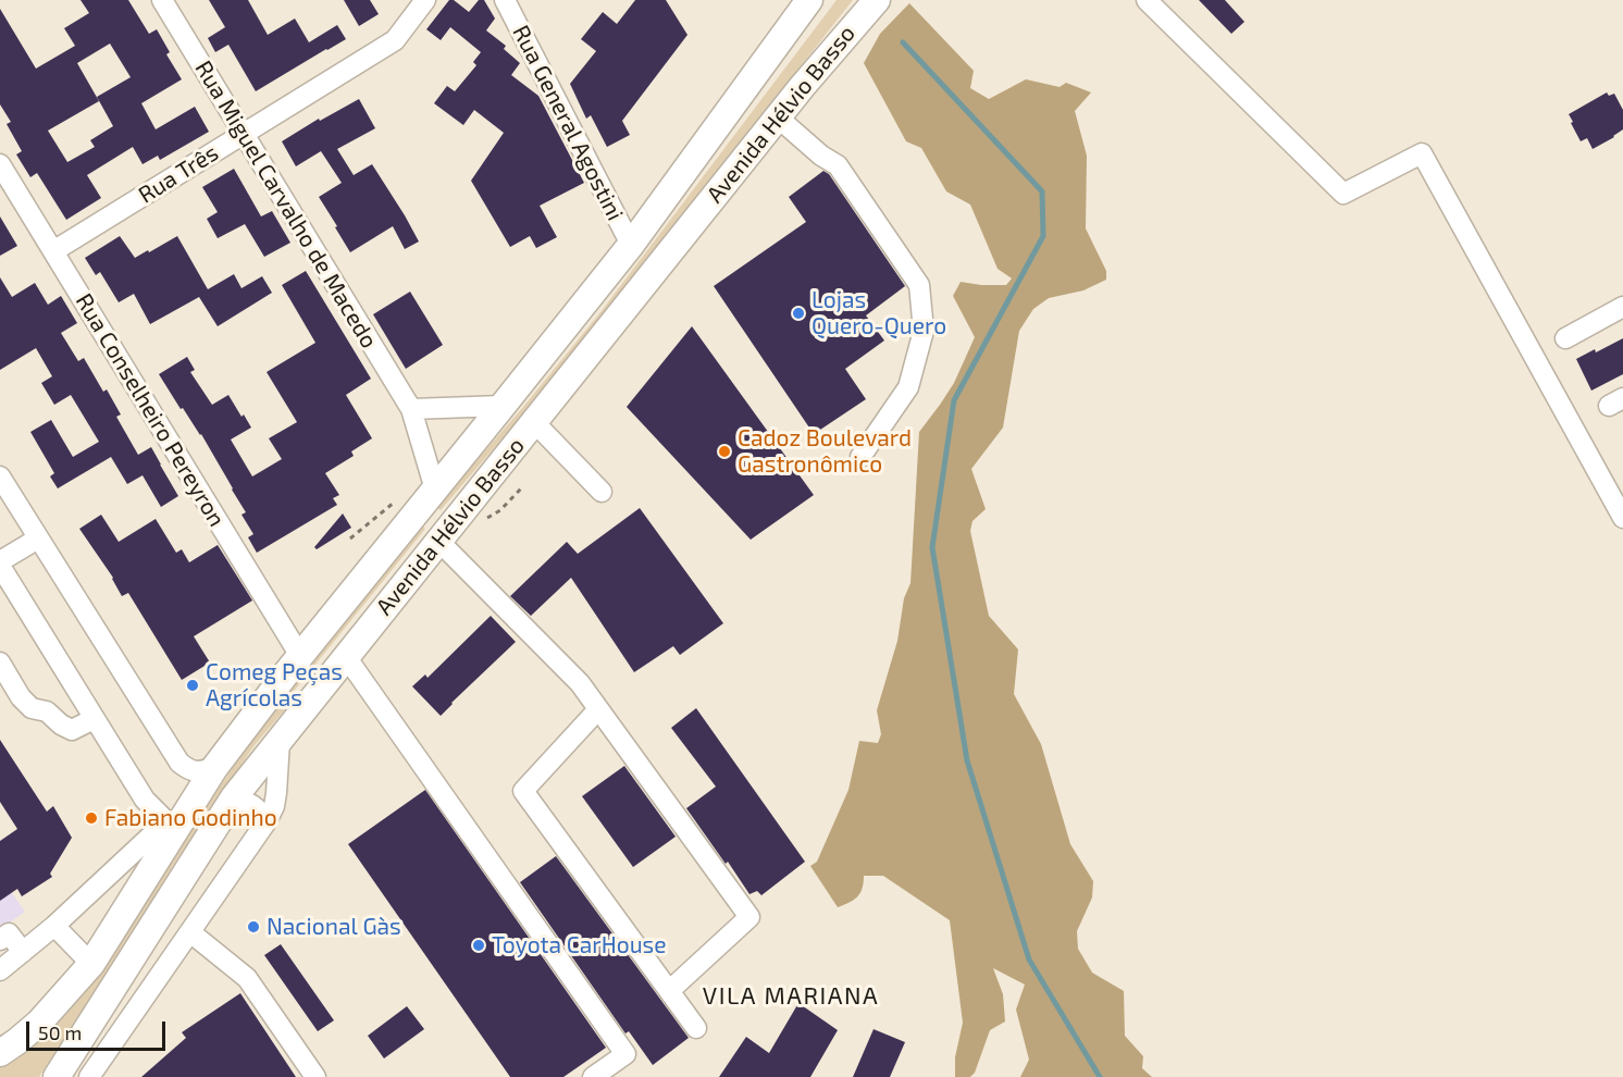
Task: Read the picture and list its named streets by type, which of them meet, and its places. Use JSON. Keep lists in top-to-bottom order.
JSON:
{
  "streets": {
    "main road": ["Avenida Hélvio Basso"],
    "street": [
      "Rua General Agostini",
      "Rua Três",
      "Rua Miguel Carvalho de Macedo",
      "Rua Conselheiro Pereyron"
    ]
  },
  "crossings": [
    ["Avenida Hélvio Basso", "Rua General Agostini"],
    ["Avenida Hélvio Basso", "Rua Miguel Carvalho de Macedo"],
    ["Avenida Hélvio Basso", "Rua Conselheiro Pereyron"],
    ["Rua Três", "Rua Miguel Carvalho de Macedo"],
    ["Rua Três", "Rua Conselheiro Pereyron"]
  ],
  "districts": ["VILA MARIANA"],
  "places": [
    "Lojas Quero-Quero",
    "Cadoz Boulevard Gastronômico",
    "Comeg Peças Agrícolas",
    "Fabiano Godinho",
    "Nacional Gàs",
    "Toyota CarHouse"
  ],
  "scale_bar": "50 m"
}
